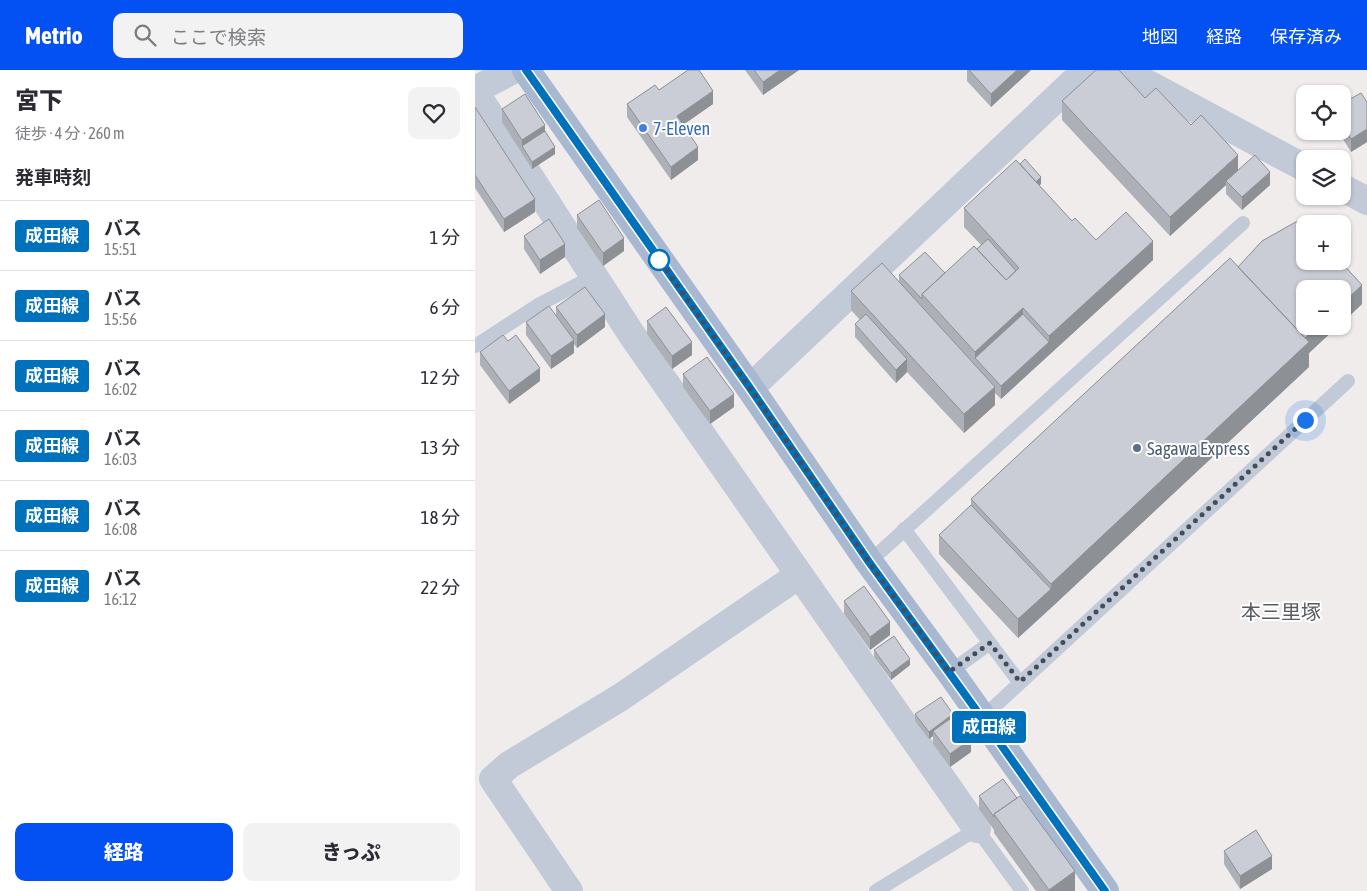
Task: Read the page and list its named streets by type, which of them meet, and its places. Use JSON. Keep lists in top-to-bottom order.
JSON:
{
  "districts": ["本三里塚"],
  "places": ["7-Eleven", "Sagawa Express"],
  "lines": ["bus line 成田線"],
  "page": {
    "header": "Metrio",
    "search": "ここで検索",
    "nav": ["地図", "経路", "保存済み"],
    "heading": [
      ["宮下", "徒歩 · 4 分 · 260 m"],
      "発車時刻"
    ],
    "on_map": "成田線",
    "map_buttons": ["+", "−"],
    "list": [
      {
        "mark": "成田線",
        "name": "バス",
        "note": "15:51",
        "value": "1 分"
      },
      {
        "mark": "成田線",
        "name": "バス",
        "note": "15:56",
        "value": "6 分"
      },
      {
        "mark": "成田線",
        "name": "バス",
        "note": "16:02",
        "value": "12 分"
      },
      {
        "mark": "成田線",
        "name": "バス",
        "note": "16:03",
        "value": "13 分"
      },
      {
        "mark": "成田線",
        "name": "バス",
        "note": "16:08",
        "value": "18 分"
      },
      {
        "mark": "成田線",
        "name": "バス",
        "note": "16:12",
        "value": "22 分"
      }
    ],
    "buttons": ["経路", "きっぷ"]
  }
}
